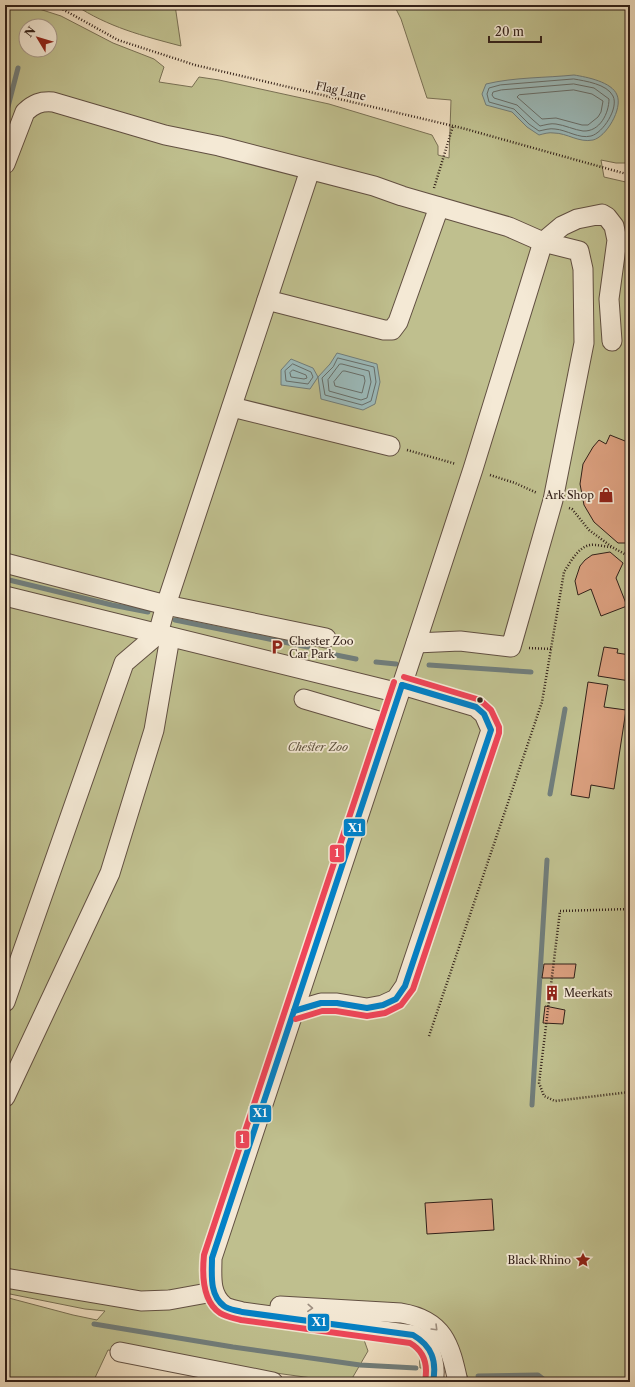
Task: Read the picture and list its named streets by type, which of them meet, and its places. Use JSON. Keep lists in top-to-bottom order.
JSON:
{
  "streets": {
    "path": ["Flag Lane"]
  },
  "parks": ["Chester Zoo"],
  "places": {
    "shop": ["Ark Shop"],
    "parking": ["Chester Zoo Car Park"],
    "building": ["Meerkats"],
    "place": ["Black Rhino"]
  },
  "lines": ["transit line 1", "transit line X1"],
  "scale_bar": "20 m",
  "north": "top left"
}
